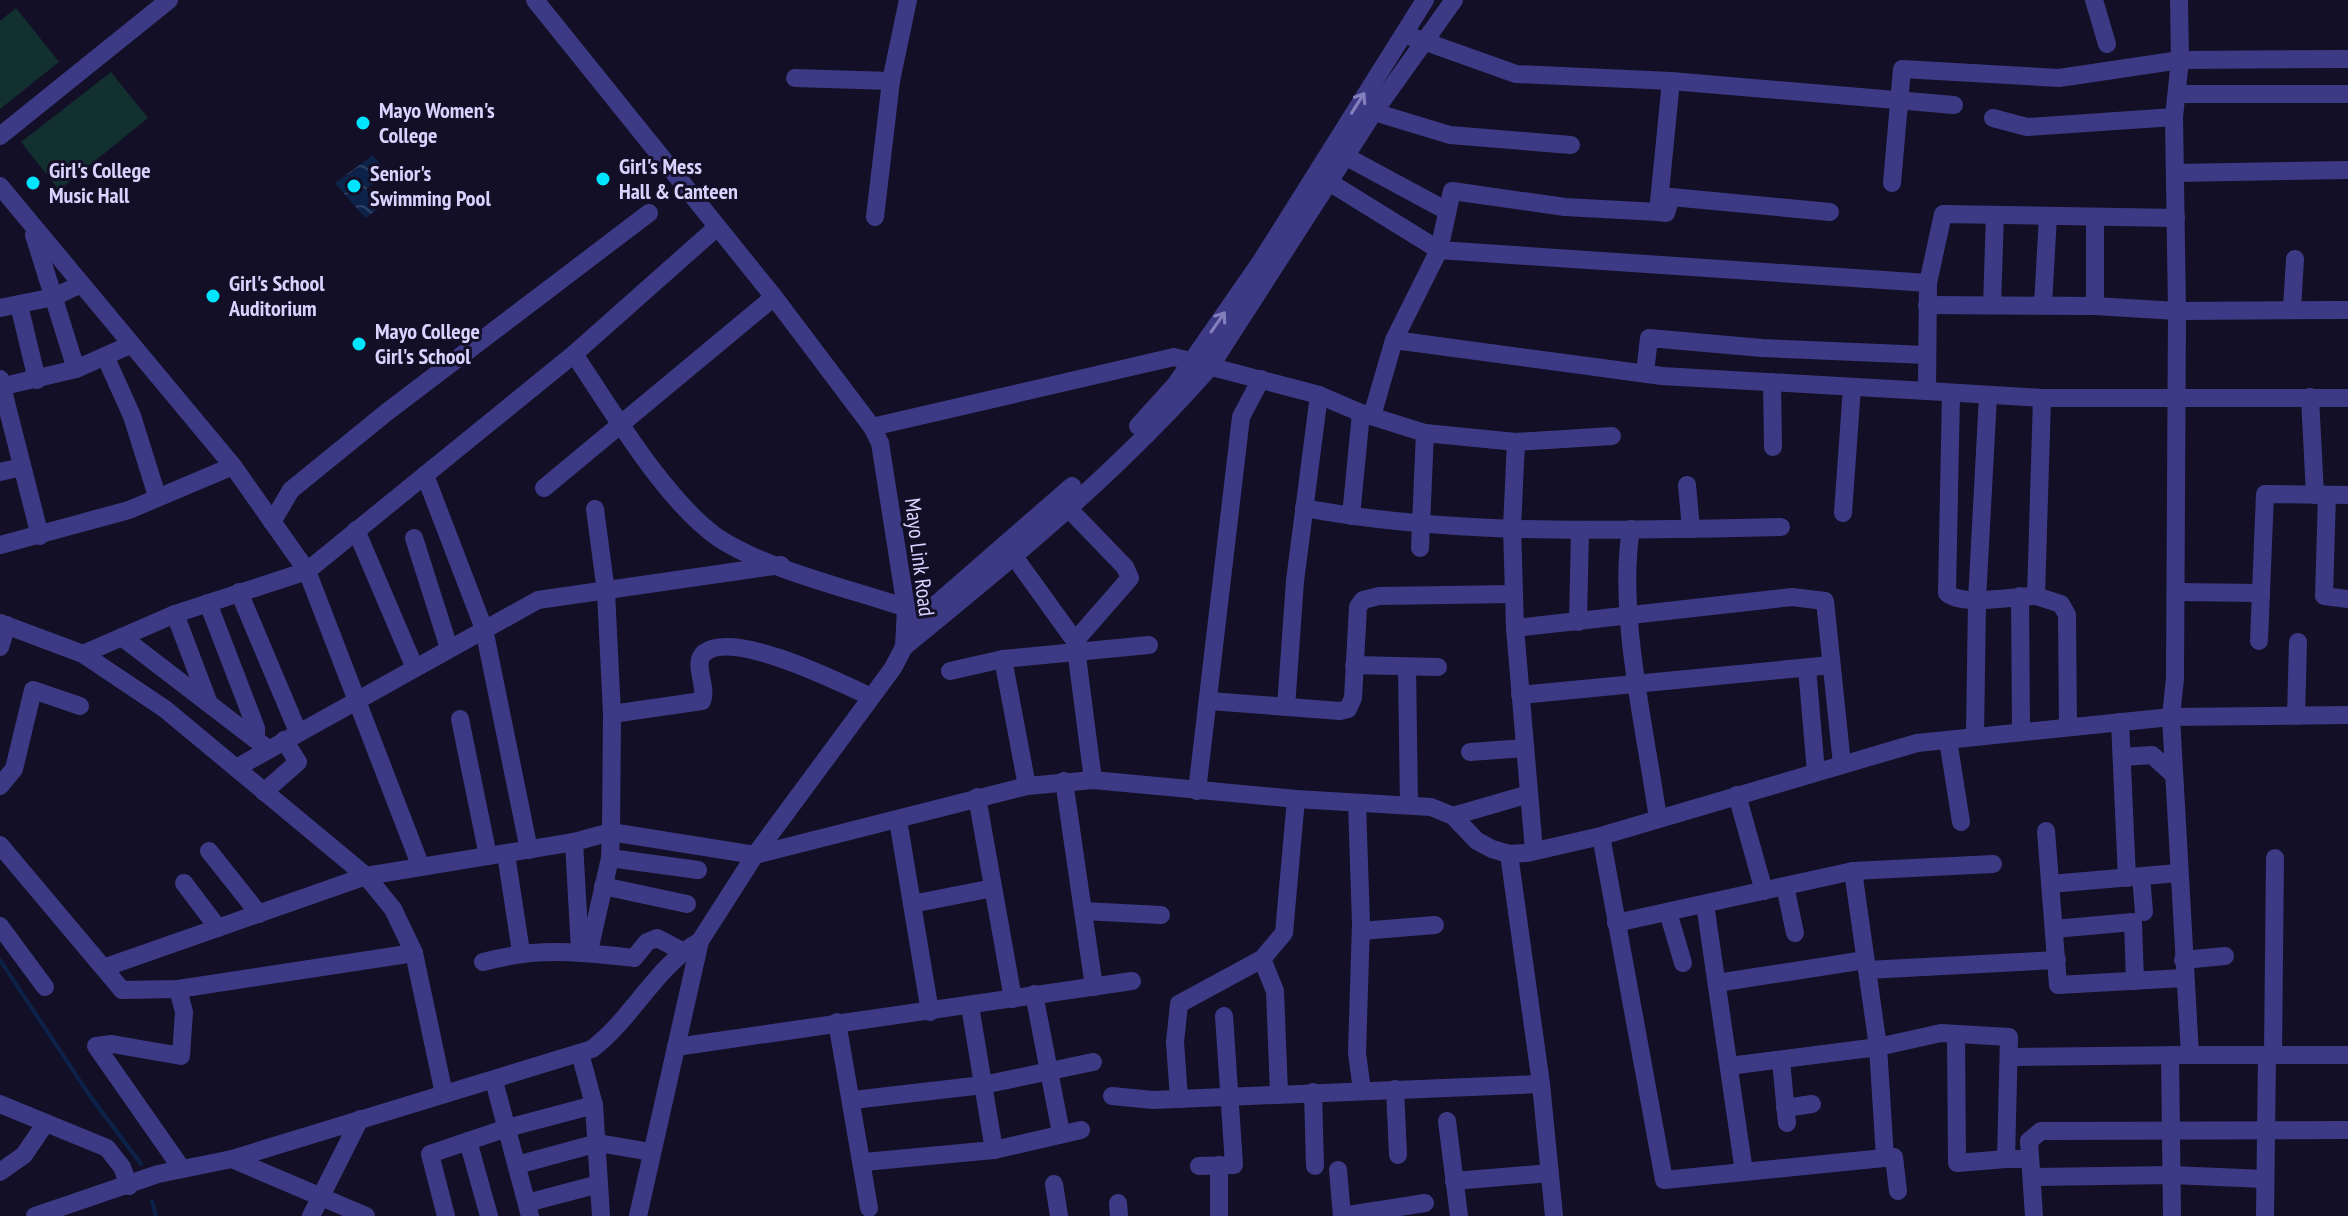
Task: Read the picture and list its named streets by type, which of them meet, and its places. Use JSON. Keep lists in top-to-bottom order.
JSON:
{
  "streets": {
    "street": ["Mayo Link Road"]
  },
  "places": [
    "Mayo Women's College",
    "Girl's Mess Hall & Canteen",
    "Girl's College Music Hall",
    "Senior's Swimming Pool",
    "Girl's School Auditorium",
    "Mayo College Girl's School"
  ]
}
